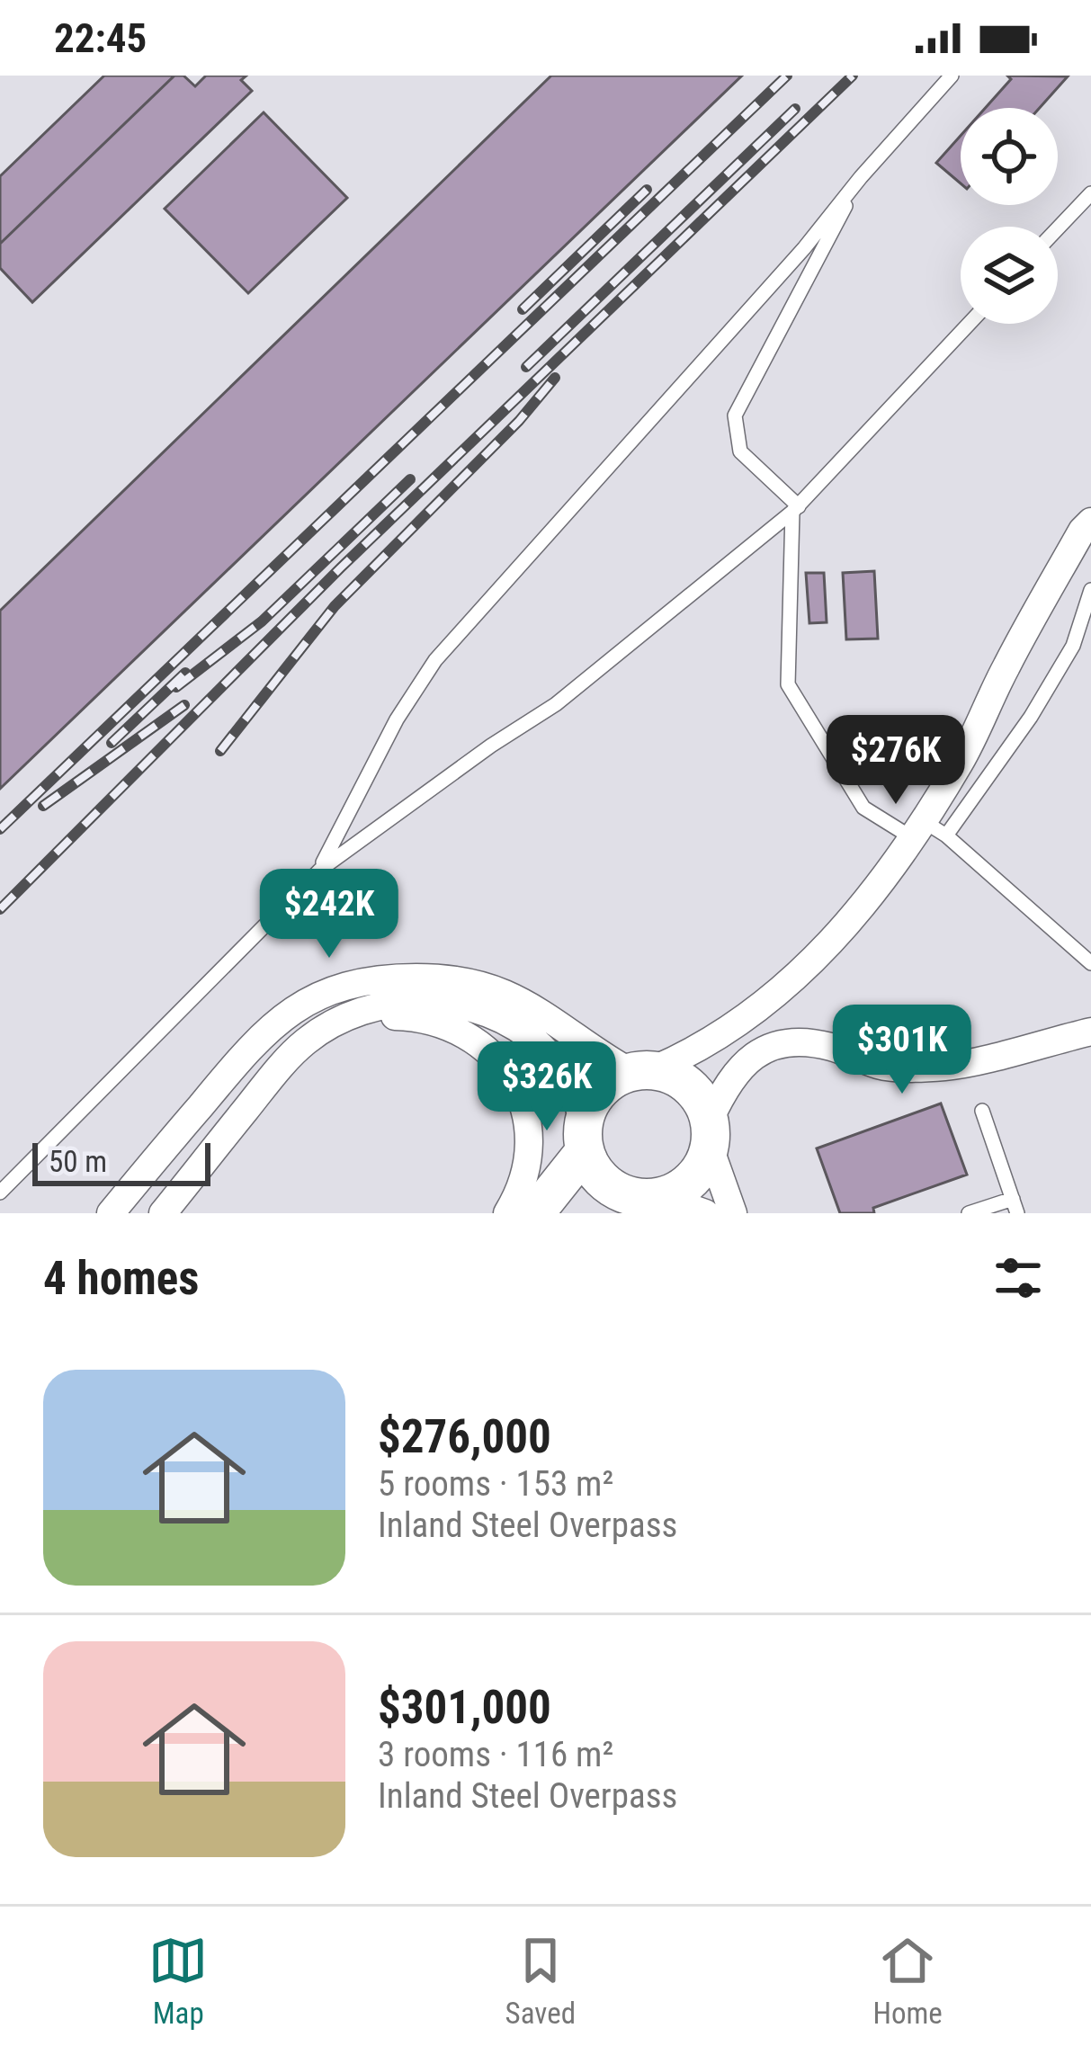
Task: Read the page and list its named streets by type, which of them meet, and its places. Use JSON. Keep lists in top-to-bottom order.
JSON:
{
  "scale_bar": "50 m",
  "page": {
    "status": "22:45",
    "price": [
      "$276K",
      "$242K",
      "$301K",
      "$326K"
    ],
    "scale": "50 m",
    "heading": "4 homes",
    "list": [
      {
        "name": "$276,000",
        "note": "5 rooms · 153 m² · Inland Steel Overpass"
      },
      {
        "name": "$301,000",
        "note": "3 rooms · 116 m² · Inland Steel Overpass"
      }
    ],
    "tabs": ["Map", "Saved", "Home"]
  }
}
